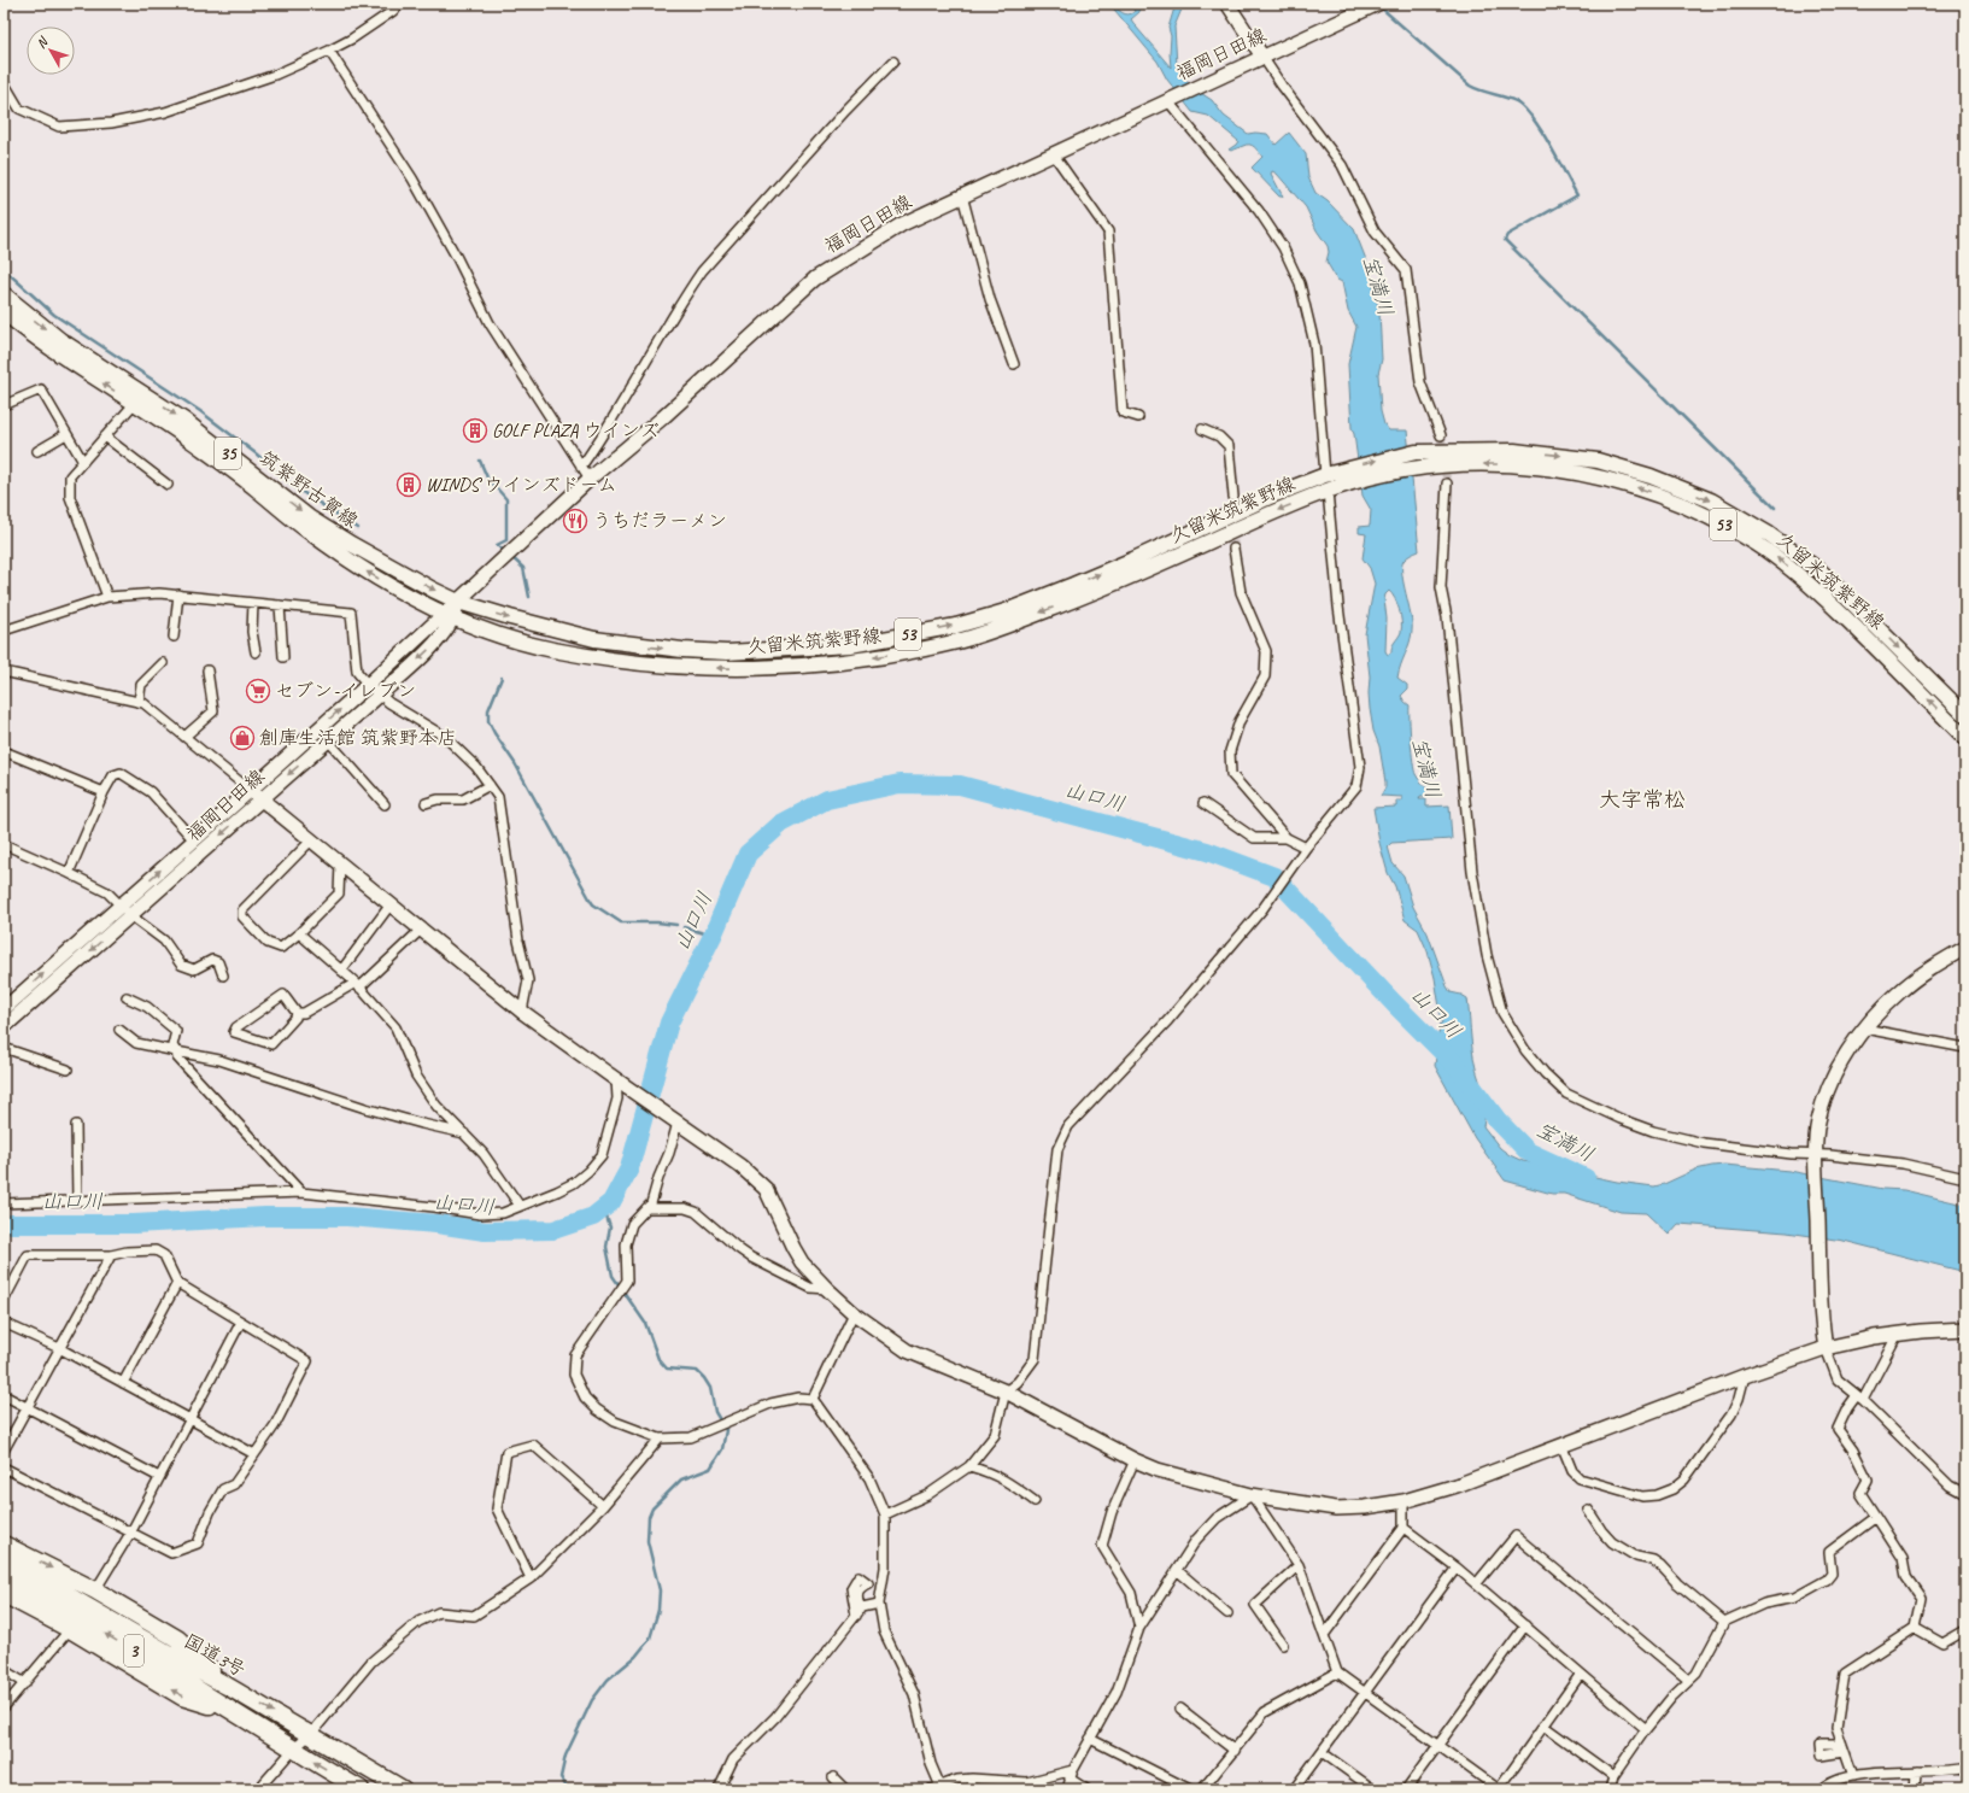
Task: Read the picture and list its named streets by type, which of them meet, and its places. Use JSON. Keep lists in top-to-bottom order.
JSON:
{
  "streets": {
    "highway": ["3", "国道3号"],
    "main road": [
      "35",
      "筑紫野古賀線",
      "久留米筑紫野線",
      "53"
    ],
    "street": ["福岡日田線"]
  },
  "crossings": [
    ["福岡日田線", "筑紫野古賀線"],
    ["福岡日田線", "久留米筑紫野線"],
    ["筑紫野古賀線", "久留米筑紫野線"]
  ],
  "districts": ["大字常松"],
  "water": ["宝満川", "山口川"],
  "places": {
    "building": ["GOLF PLAZA ウインズ", "WINDS ウインズドーム"],
    "restaurant": ["うちだラーメン"],
    "supermarket": ["セブン-イレブン"],
    "shop": ["創庫生活館 筑紫野本店"]
  },
  "north": "top left"
}
